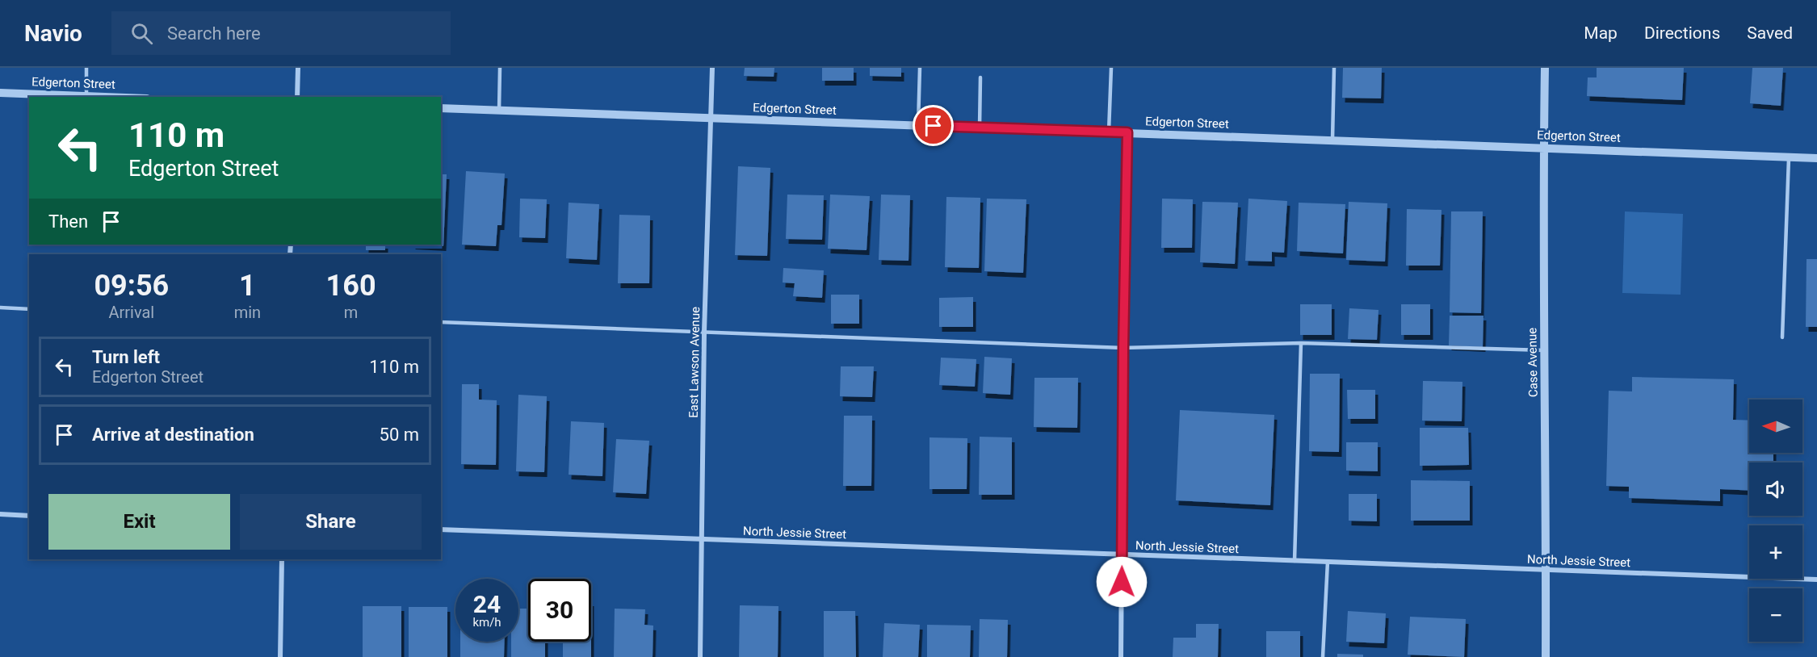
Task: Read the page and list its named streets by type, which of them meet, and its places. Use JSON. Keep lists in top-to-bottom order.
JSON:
{
  "streets": {
    "street": [
      "Edgerton Street",
      "East Lawson Avenue",
      "Case Avenue",
      "North Jessie Street"
    ]
  },
  "crossings": [
    ["Edgerton Street", "East Lawson Avenue"],
    ["Edgerton Street", "Case Avenue"],
    ["East Lawson Avenue", "North Jessie Street"],
    ["Case Avenue", "North Jessie Street"]
  ],
  "north": "left",
  "page": {
    "header": "Navio",
    "search": "Search here",
    "nav": ["Map", "Directions", "Saved"],
    "turn": ["110 m", "Edgerton Street"],
    "then": "Then",
    "eta": [
      "09:56",
      "Arrival",
      "1",
      "min",
      "160",
      "m"
    ],
    "list": [
      {
        "name": "Turn left",
        "note": "Edgerton Street",
        "value": "110 m"
      },
      {
        "name": "Arrive at destination",
        "value": "50 m"
      }
    ],
    "map_buttons": ["+", "−"],
    "buttons": ["Exit", "Share"],
    "speed": "24 km/h",
    "limit": "30"
  }
}
